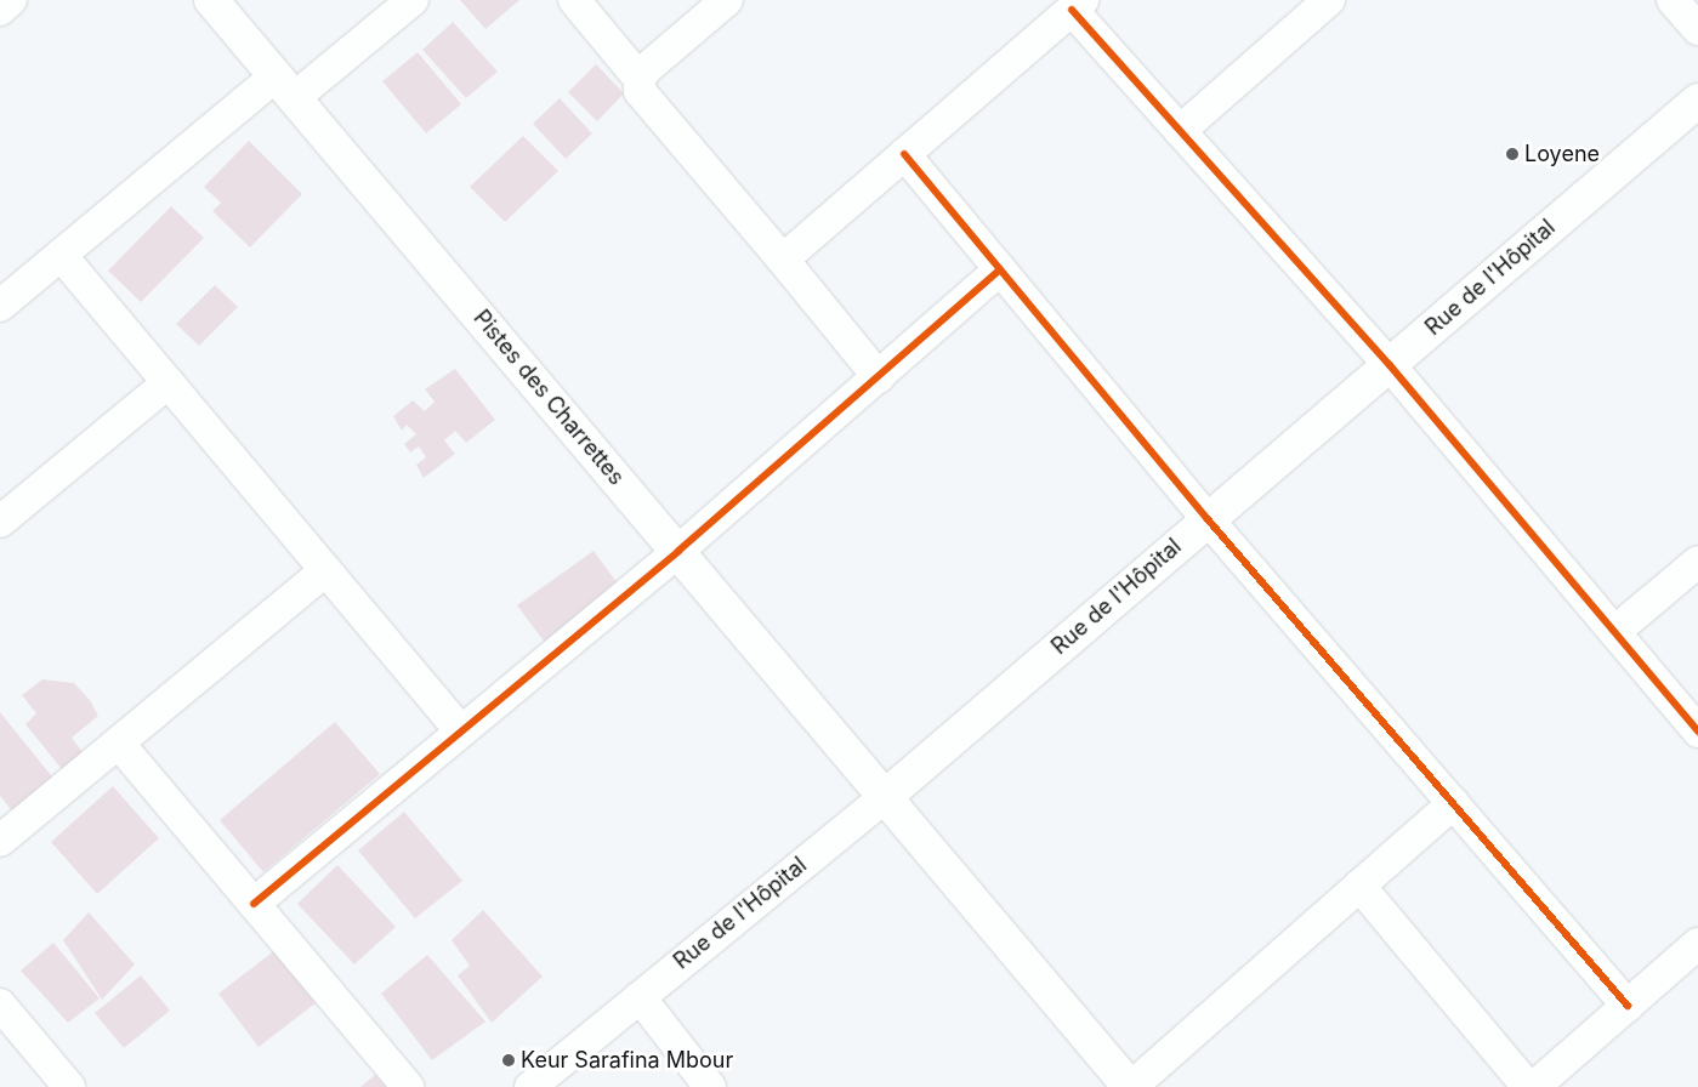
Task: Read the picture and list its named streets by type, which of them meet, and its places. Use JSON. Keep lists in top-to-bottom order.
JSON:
{
  "streets": {
    "main road": ["Rue de l'Hôpital", "Pistes des Charrettes"]
  },
  "crossings": [
    ["Rue de l'Hôpital", "Pistes des Charrettes"]
  ],
  "places": ["Loyene", "Keur Sarafina Mbour"]
}
